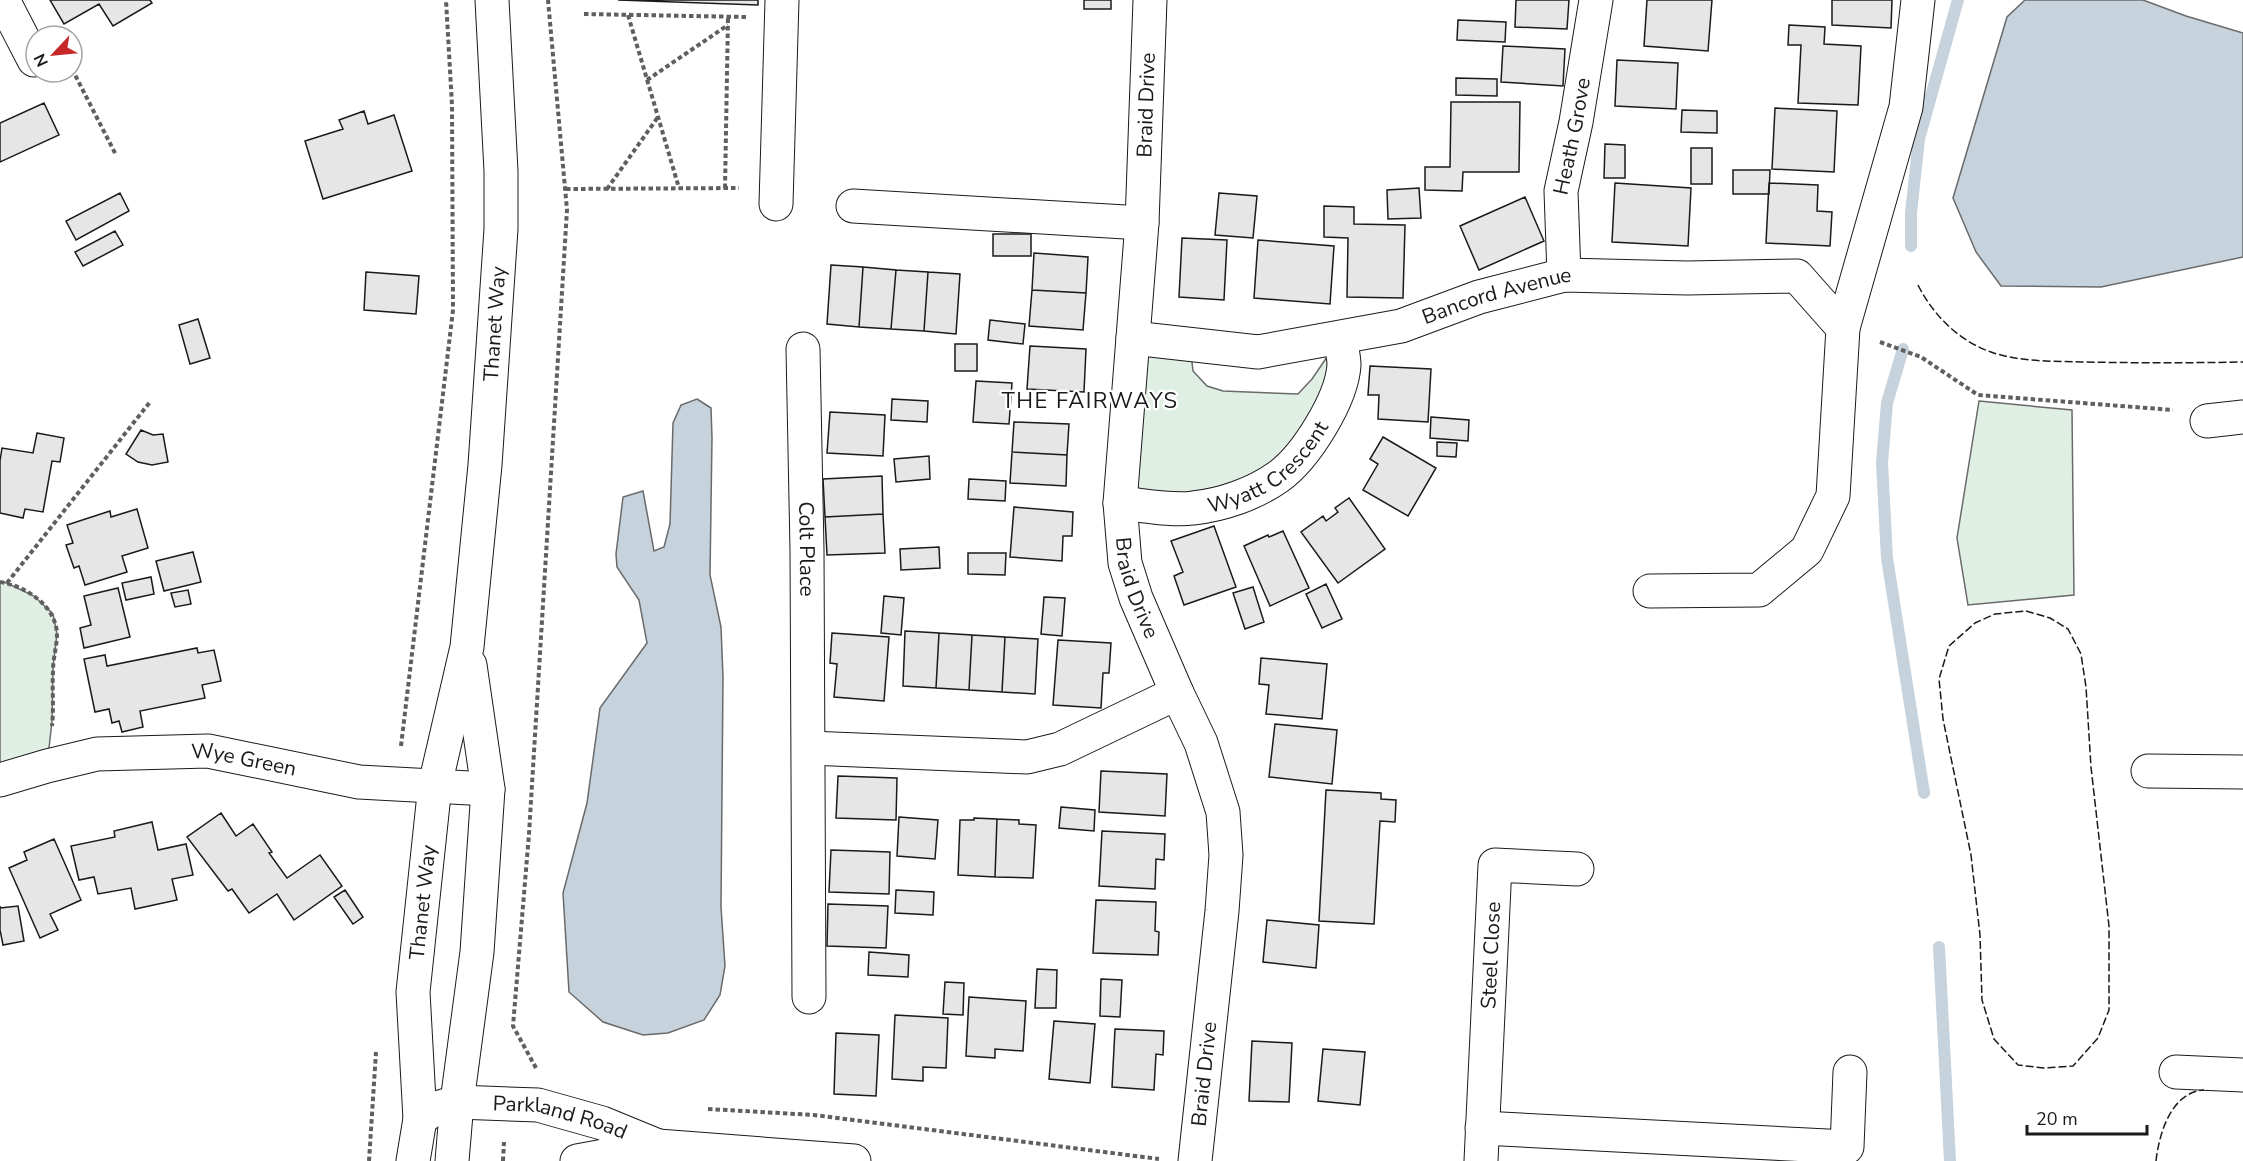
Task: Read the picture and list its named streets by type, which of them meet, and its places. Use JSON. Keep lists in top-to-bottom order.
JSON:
{
  "streets": {
    "street": [
      "Braid Drive",
      "Heath Grove",
      "Bancord Avenue",
      "Thanet Way",
      "Wyatt Crescent",
      "Colt Place",
      "Wye Green",
      "Steel Close",
      "Parkland Road"
    ]
  },
  "crossings": [
    ["Braid Drive", "Bancord Avenue"],
    ["Braid Drive", "Wyatt Crescent"],
    ["Heath Grove", "Bancord Avenue"],
    ["Bancord Avenue", "Wyatt Crescent"],
    ["Thanet Way", "Wye Green"],
    ["Thanet Way", "Parkland Road"]
  ],
  "districts": ["THE FAIRWAYS"],
  "scale_bar": "20 m",
  "north": "bottom left"
}
